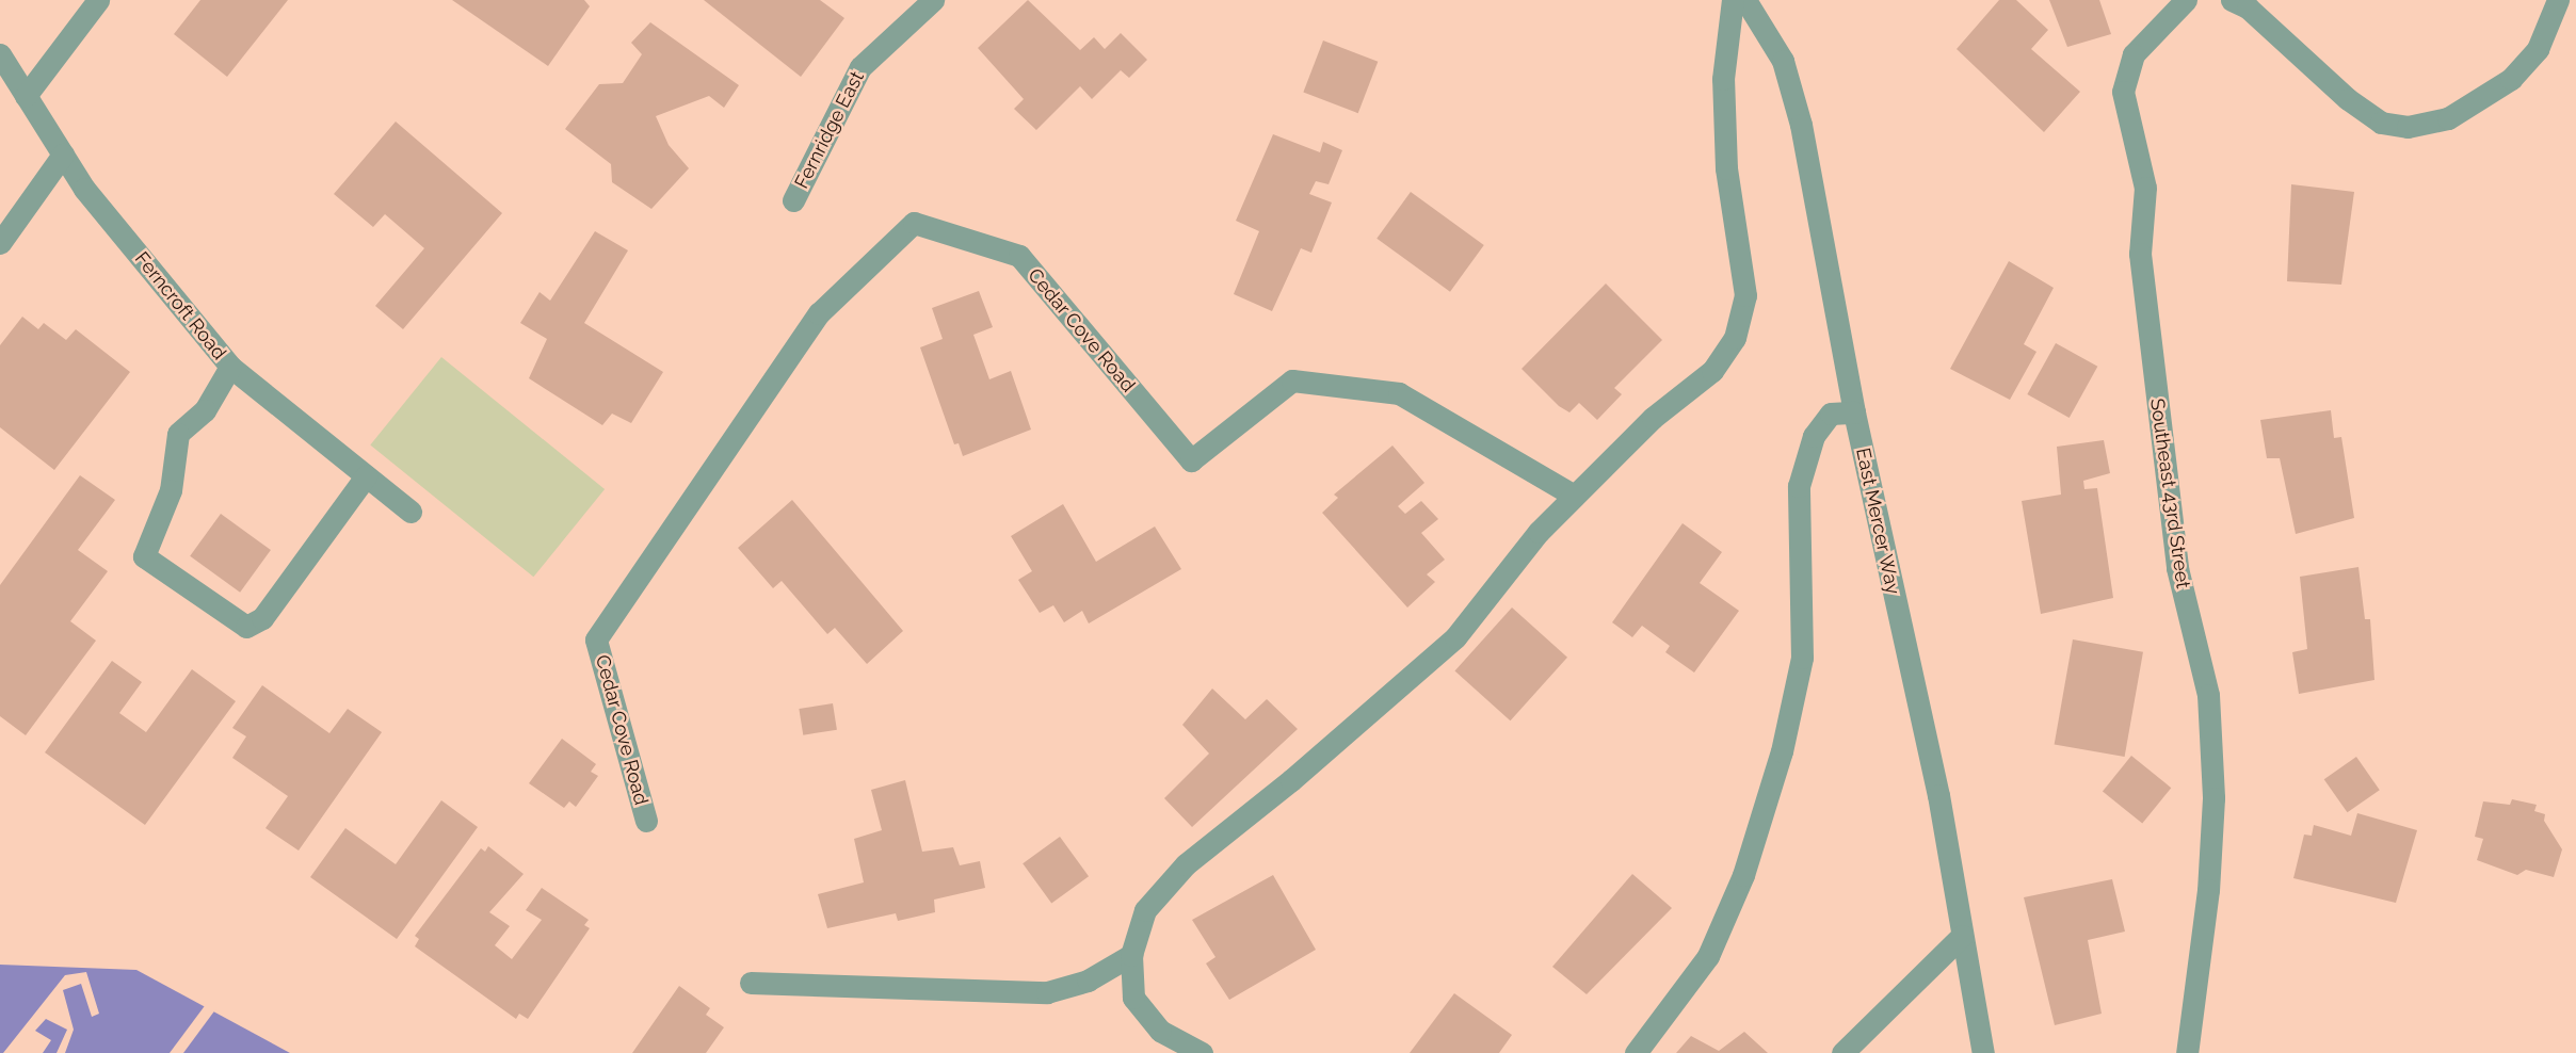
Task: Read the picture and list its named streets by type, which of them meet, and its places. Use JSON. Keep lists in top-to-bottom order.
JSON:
{
  "streets": {
    "street": [
      "Fernridge East",
      "Ferncroft Road",
      "Cedar Cove Road",
      "Southeast 43rd Street",
      "East Mercer Way"
    ]
  }
}
